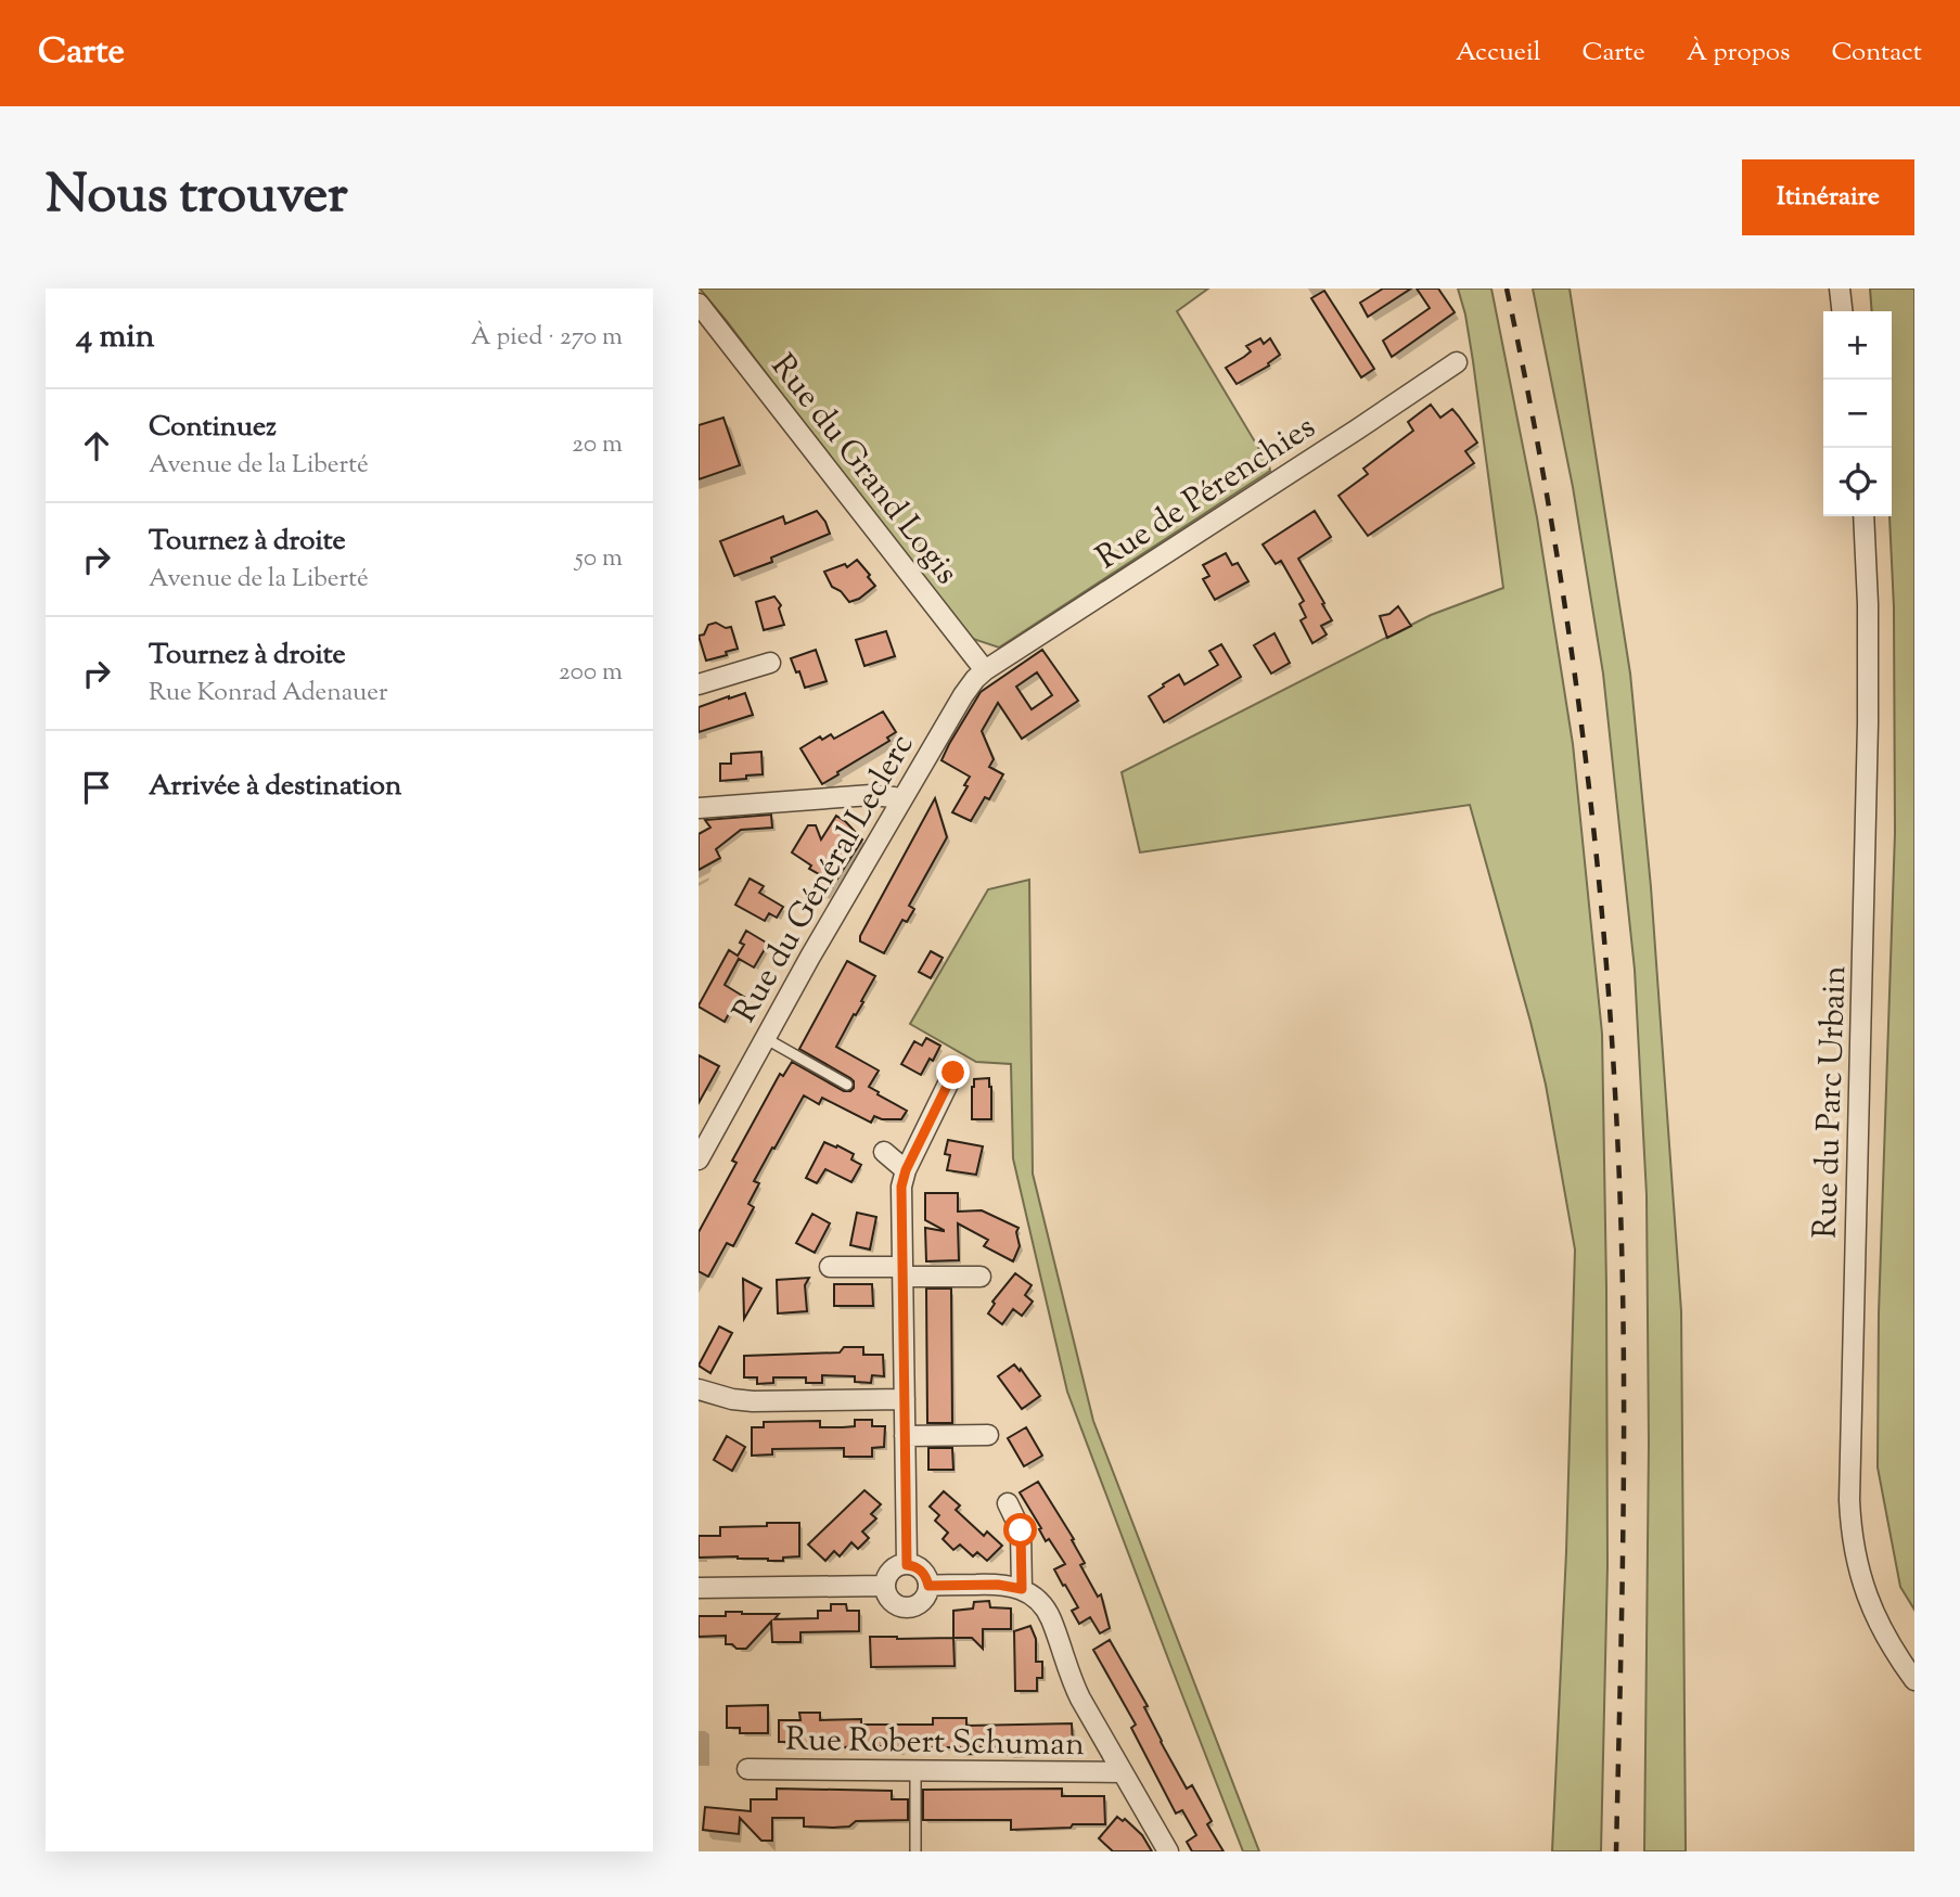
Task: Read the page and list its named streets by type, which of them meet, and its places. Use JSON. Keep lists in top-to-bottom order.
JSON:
{
  "streets": {
    "street": [
      "Rue du Grand Logis",
      "Rue de Pérenchies",
      "Rue du Général Leclerc",
      "Rue du Parc Urbain",
      "Rue Robert Schuman"
    ]
  },
  "crossings": [
    ["Rue du Grand Logis", "Rue de Pérenchies"],
    ["Rue du Grand Logis", "Rue du Général Leclerc"],
    ["Rue de Pérenchies", "Rue du Général Leclerc"]
  ],
  "page": {
    "header": "Carte",
    "nav": [
      "Accueil",
      "Carte",
      "À propos",
      "Contact"
    ],
    "title": "Nous trouver",
    "buttons": "Itinéraire",
    "heading": ["4 min", "À pied · 270 m"],
    "map_buttons": ["+", "−"],
    "list": [
      ["Continuez", "Avenue de la Liberté", "20 m"],
      ["Tournez à droite", "Avenue de la Liberté", "50 m"],
      ["Tournez à droite", "Rue Konrad Adenauer", "200 m"],
      "Arrivée à destination"
    ]
  }
}
